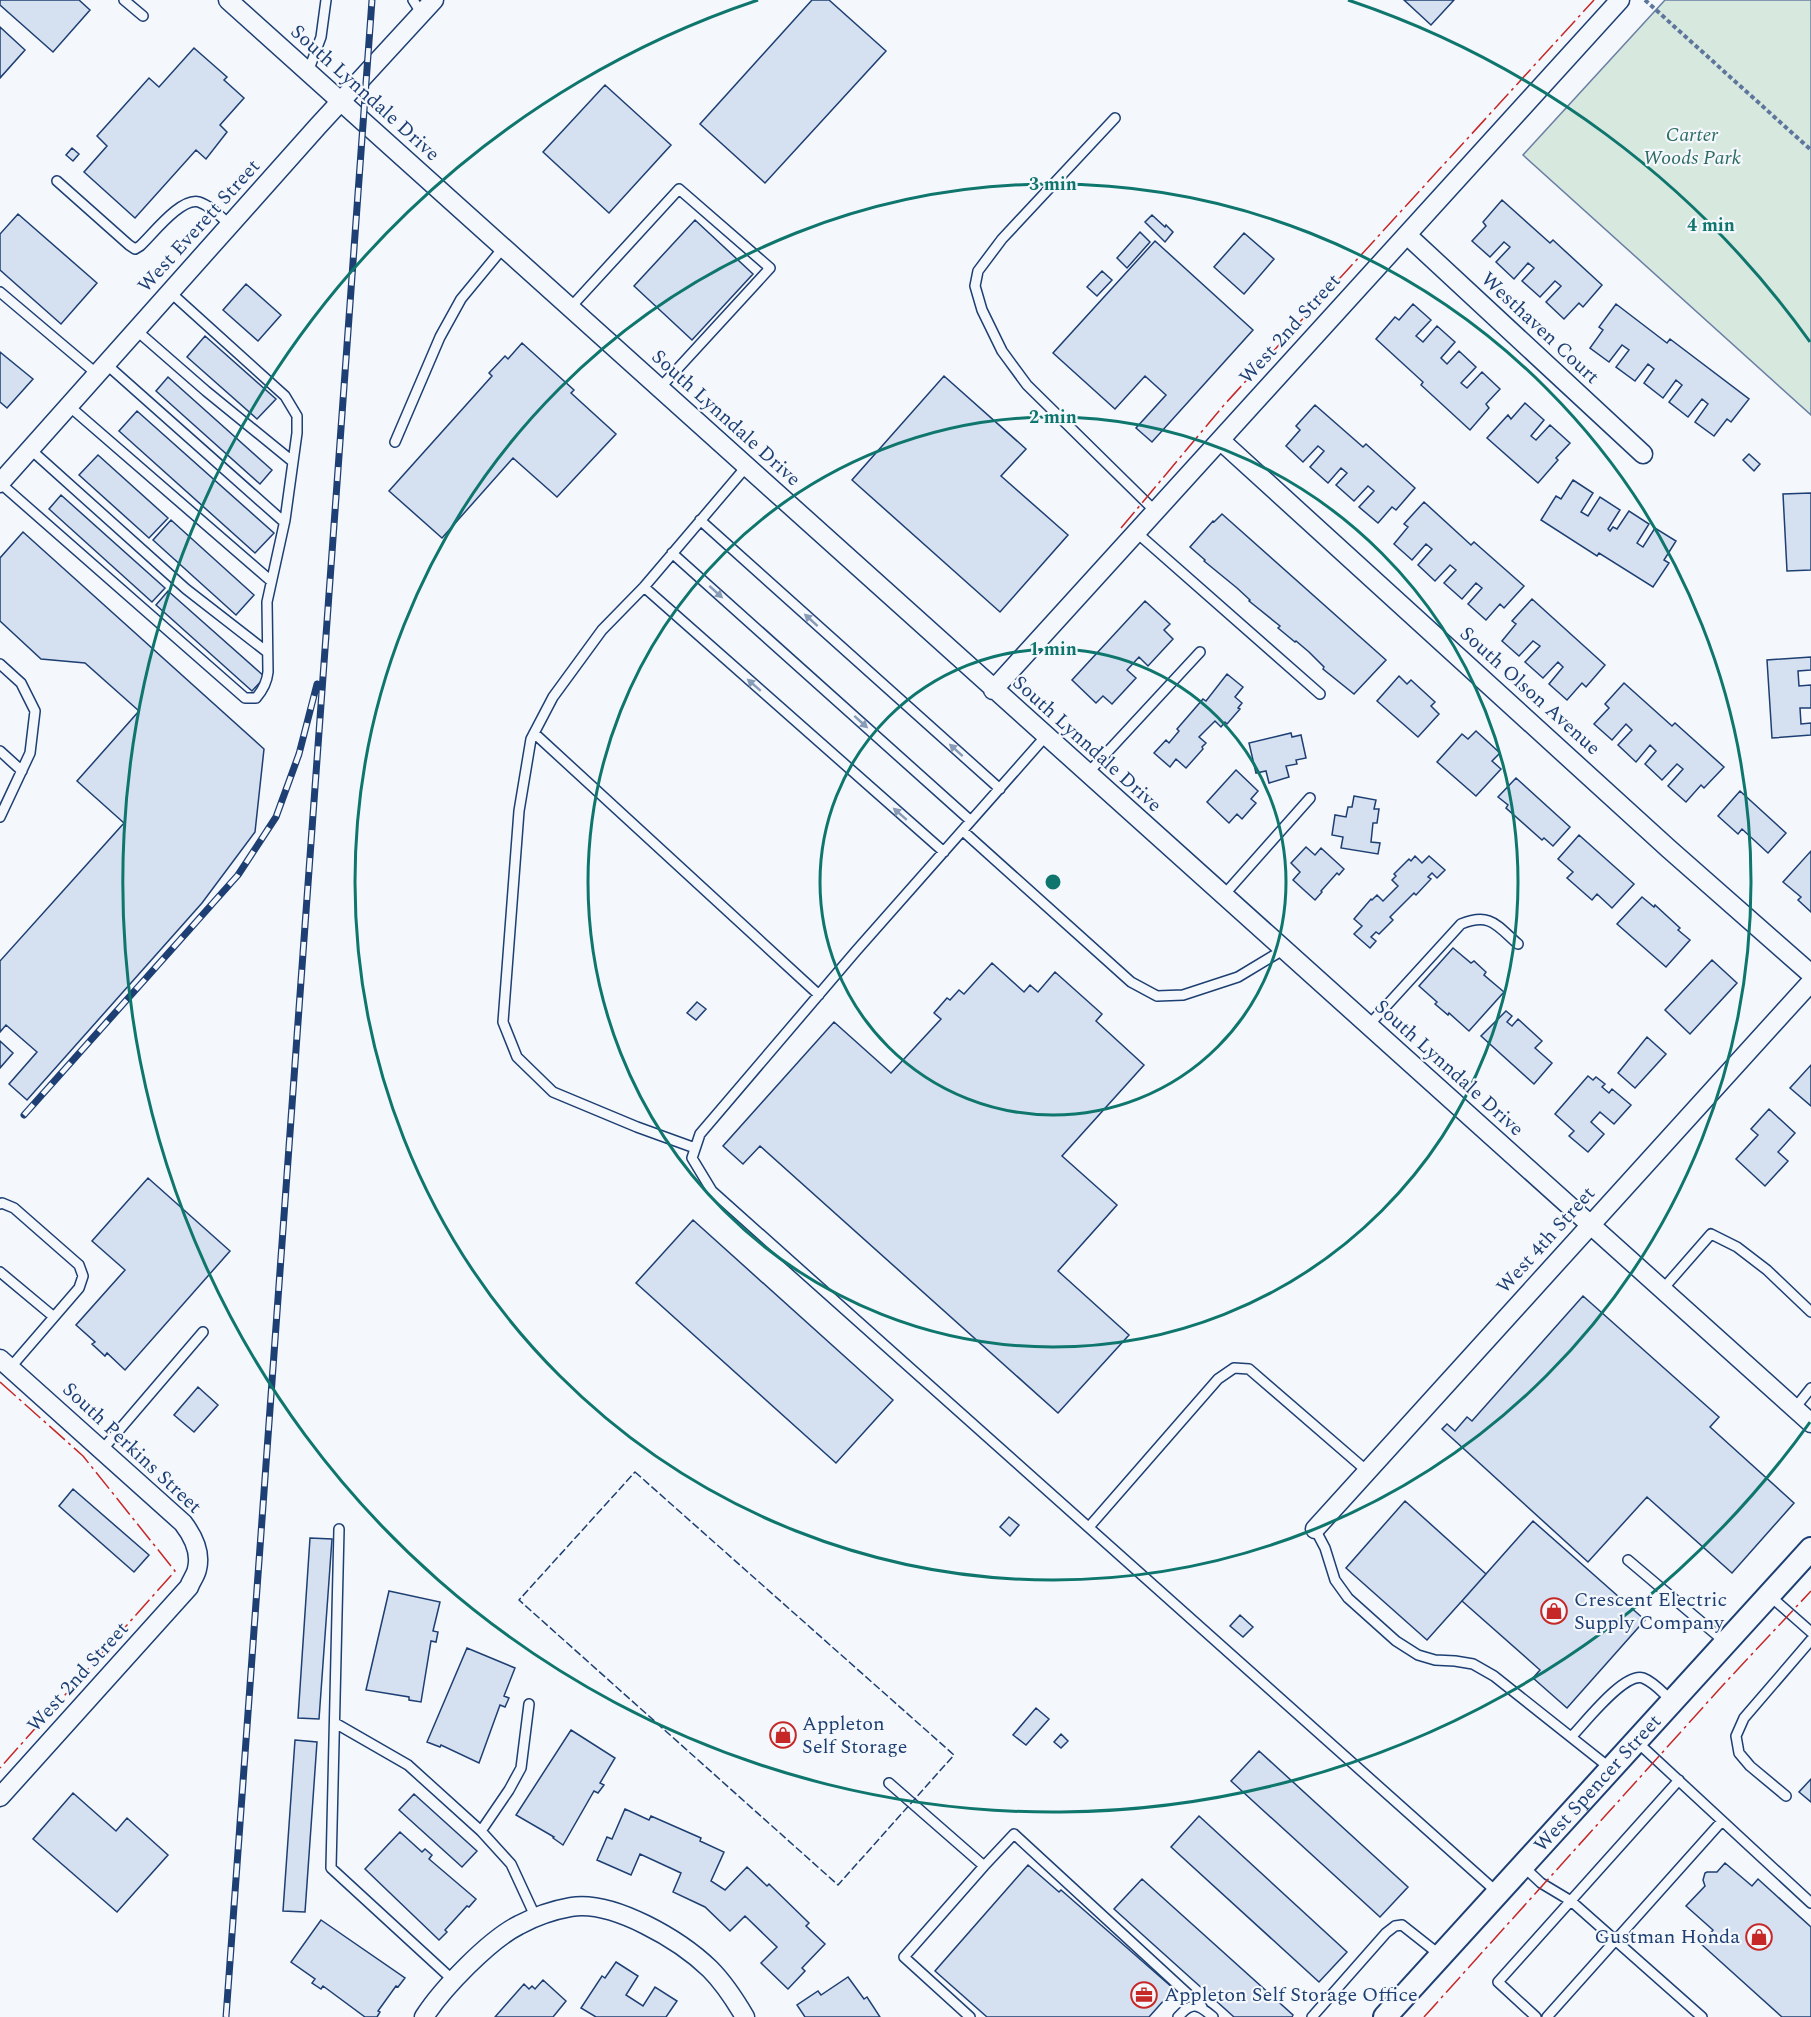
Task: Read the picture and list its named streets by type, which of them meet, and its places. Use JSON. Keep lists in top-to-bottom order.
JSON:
{
  "streets": {
    "street": [
      "South Lynndale Drive",
      "West Everett Street",
      "Westhaven Court",
      "West 2nd Street",
      "South Olson Avenue",
      "West 4th Street",
      "South Perkins Street",
      "West Spencer Street"
    ]
  },
  "crossings": [
    ["South Lynndale Drive", "West Everett Street"],
    ["South Lynndale Drive", "West 2nd Street"],
    ["South Lynndale Drive", "West 4th Street"],
    ["Westhaven Court", "West 2nd Street"],
    ["West 2nd Street", "South Olson Avenue"],
    ["West 2nd Street", "South Perkins Street"]
  ],
  "parks": ["Carter Woods Park"],
  "places": {
    "shop": ["Crescent Electric Supply Company", "Appleton Self Storage", "Gustman Honda"],
    "office": ["Appleton Self Storage Office"]
  },
  "rings": [
    "3 min",
    "4 min",
    "2 min",
    "1 min"
  ]
}
